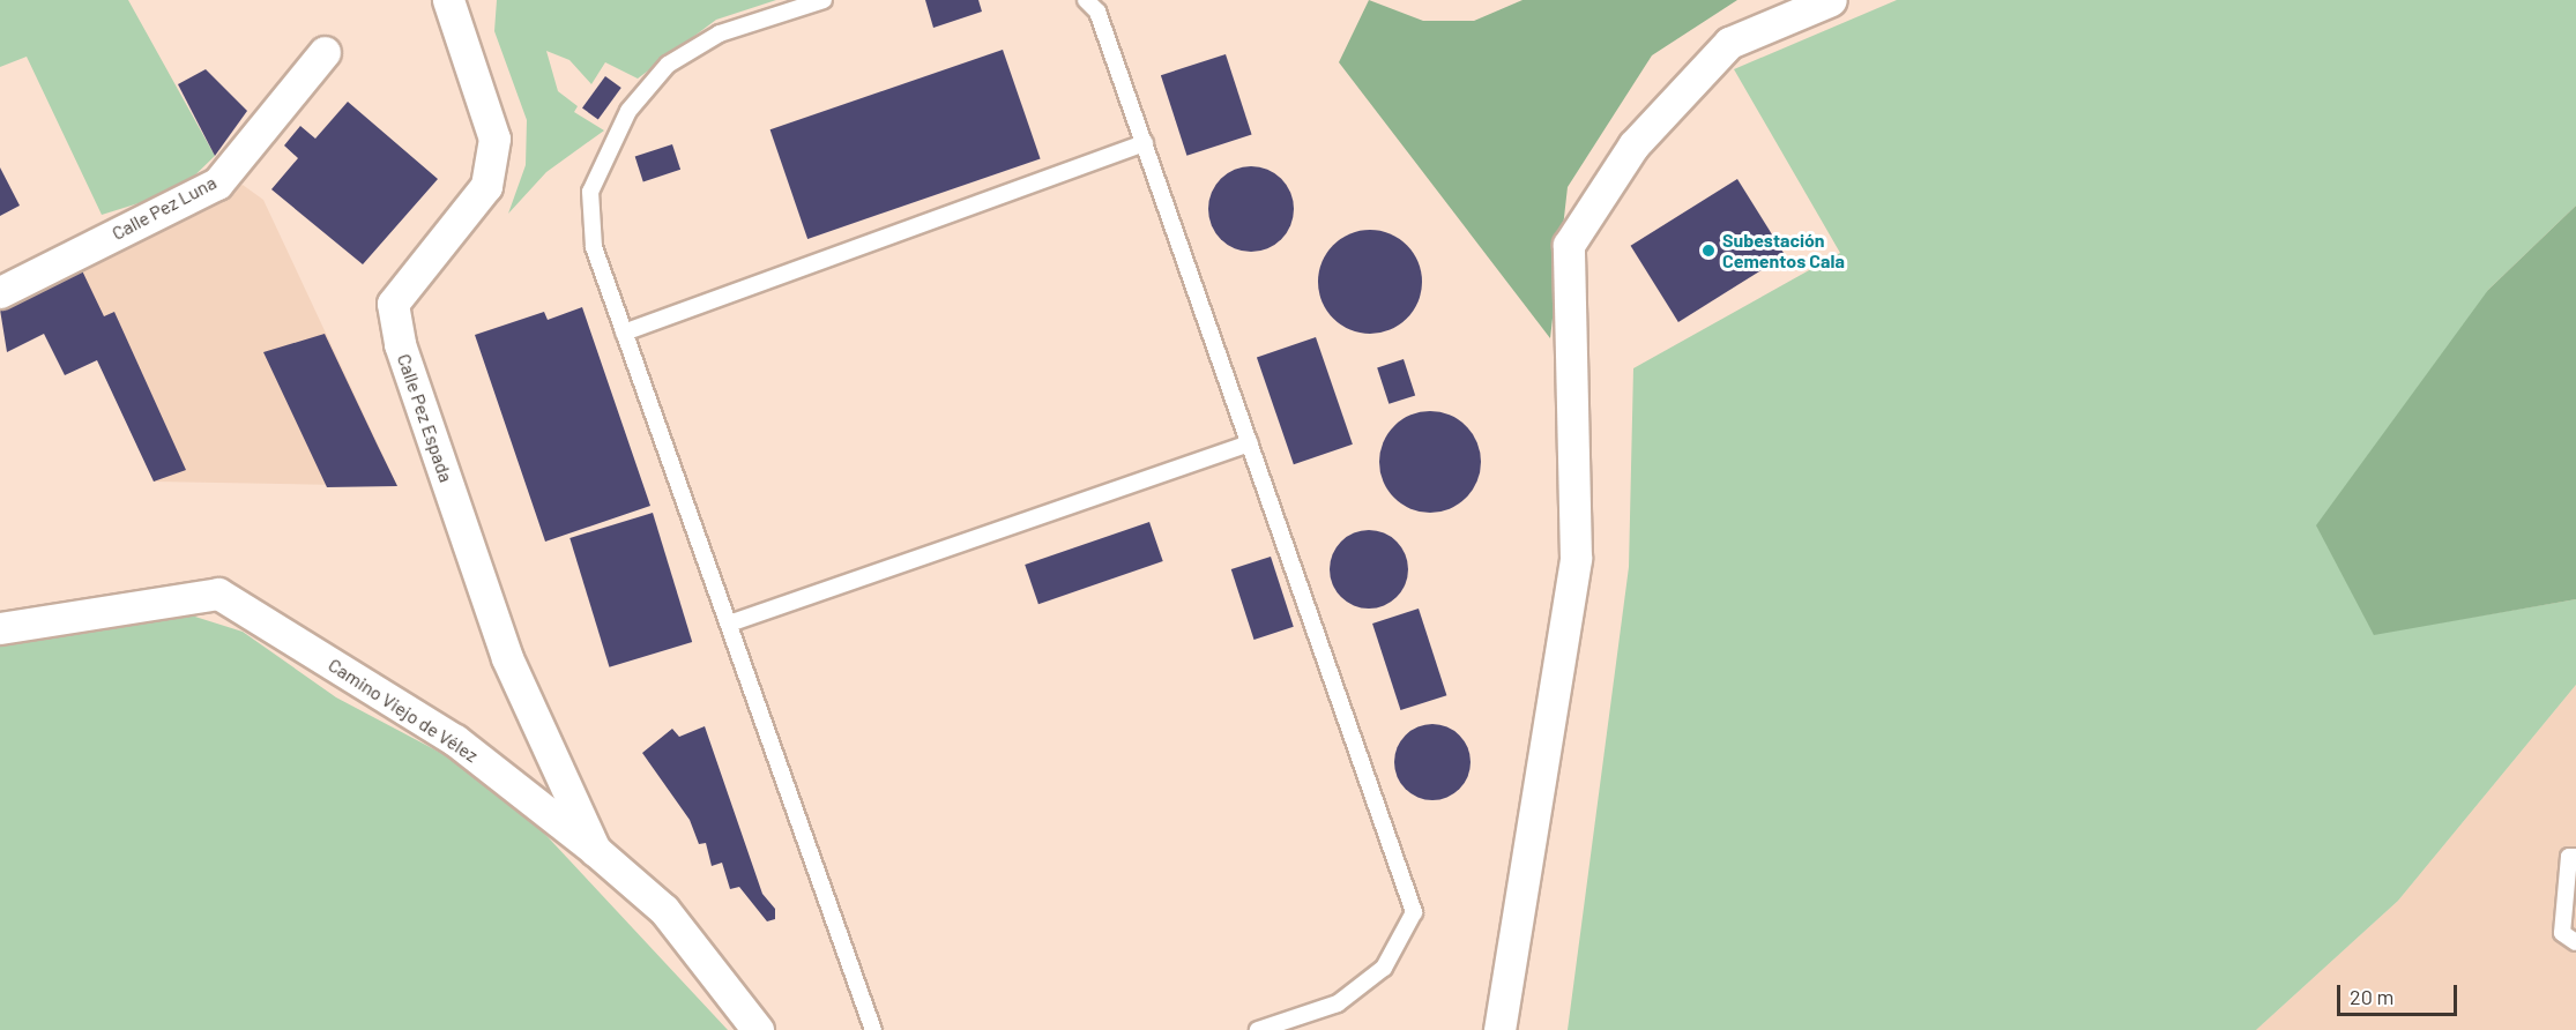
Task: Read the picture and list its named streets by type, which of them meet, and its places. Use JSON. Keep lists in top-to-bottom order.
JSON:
{
  "streets": {
    "street": ["Calle Pez Luna", "Calle Pez Espada", "Camino Viejo de Vélez"]
  },
  "crossings": [
    ["Calle Pez Espada", "Camino Viejo de Vélez"]
  ],
  "places": ["Subestación Cementos Cala"],
  "scale_bar": "20 m"
}
